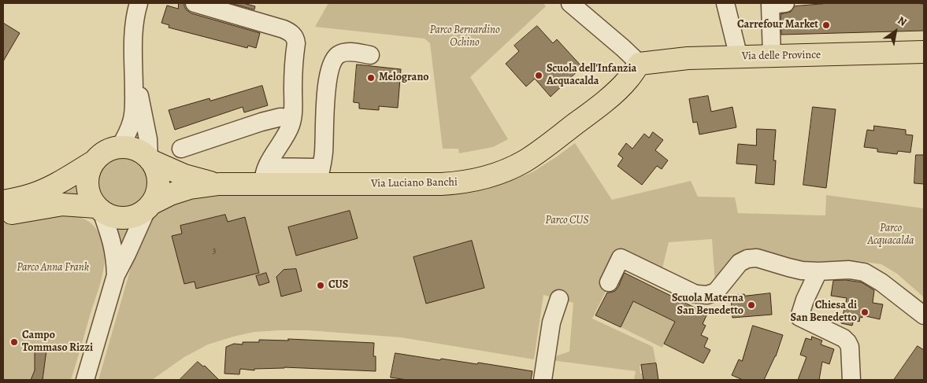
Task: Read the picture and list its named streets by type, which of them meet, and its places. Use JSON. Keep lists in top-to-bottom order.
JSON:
{
  "streets": {
    "main road": ["Via delle Province", "Via Luciano Banchi"]
  },
  "crossings": [
    ["Via delle Province", "Via Luciano Banchi"]
  ],
  "parks": [
    "Parco Bernardino Ochino",
    "Parco CUS",
    "Parco Acquacalda",
    "Parco Anna Frank"
  ],
  "places": [
    "Carrefour Market",
    "Scuola dell'Infanzia Acquacalda",
    "Melograno",
    "CUS",
    "Scuola Materna San Benedetto",
    "Chiesa di San Benedetto",
    "Campo Tommaso Rizzi"
  ],
  "house_numbers": ["3"],
  "north": "top right"
}
